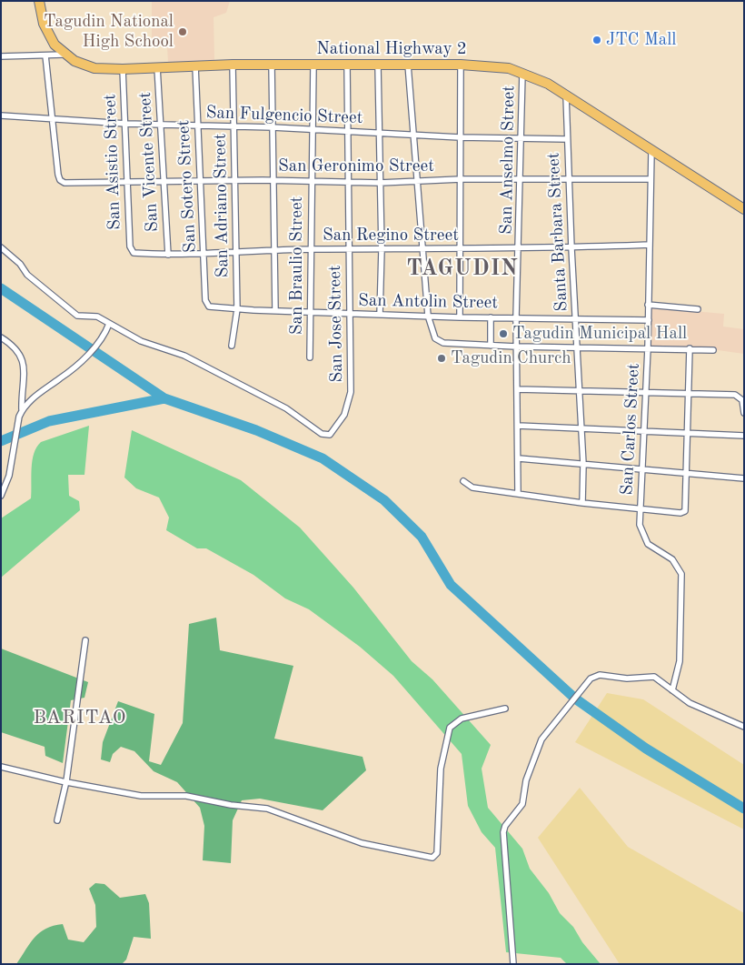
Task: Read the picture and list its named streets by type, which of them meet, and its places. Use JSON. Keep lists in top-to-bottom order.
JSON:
{
  "streets": {
    "highway": ["National Highway 2"],
    "street": [
      "San Fulgencio Street",
      "San Anselmo Street",
      "San Asistio Street",
      "San Vicente Street",
      "San Geronimo Street",
      "San Sotero Street",
      "San Adriano Street",
      "Santa Barbara Street",
      "San Regino Street",
      "San Braulio Street",
      "San Antolin Street",
      "San Jose Street",
      "San Carlos Street"
    ]
  },
  "crossings": [
    ["National Highway 2", "San Anselmo Street"],
    ["National Highway 2", "San Asistio Street"],
    ["National Highway 2", "San Vicente Street"],
    ["National Highway 2", "San Sotero Street"],
    ["National Highway 2", "San Adriano Street"],
    ["National Highway 2", "Santa Barbara Street"],
    ["National Highway 2", "San Braulio Street"],
    ["National Highway 2", "San Jose Street"],
    ["National Highway 2", "San Carlos Street"],
    ["San Fulgencio Street", "San Anselmo Street"],
    ["San Fulgencio Street", "San Asistio Street"],
    ["San Fulgencio Street", "San Vicente Street"],
    ["San Fulgencio Street", "San Geronimo Street"],
    ["San Fulgencio Street", "San Sotero Street"],
    ["San Fulgencio Street", "San Adriano Street"],
    ["San Fulgencio Street", "Santa Barbara Street"],
    ["San Fulgencio Street", "San Braulio Street"],
    ["San Fulgencio Street", "San Jose Street"],
    ["San Anselmo Street", "San Geronimo Street"],
    ["San Anselmo Street", "San Regino Street"],
    ["San Anselmo Street", "San Antolin Street"],
    ["San Asistio Street", "San Geronimo Street"],
    ["San Asistio Street", "San Regino Street"],
    ["San Vicente Street", "San Geronimo Street"],
    ["San Vicente Street", "San Regino Street"],
    ["San Geronimo Street", "San Sotero Street"],
    ["San Geronimo Street", "San Adriano Street"],
    ["San Geronimo Street", "Santa Barbara Street"],
    ["San Geronimo Street", "San Braulio Street"],
    ["San Geronimo Street", "San Jose Street"],
    ["San Geronimo Street", "San Carlos Street"],
    ["San Sotero Street", "San Regino Street"],
    ["San Sotero Street", "San Antolin Street"],
    ["San Adriano Street", "San Regino Street"],
    ["San Adriano Street", "San Antolin Street"],
    ["Santa Barbara Street", "San Regino Street"],
    ["Santa Barbara Street", "San Antolin Street"],
    ["San Regino Street", "San Braulio Street"],
    ["San Regino Street", "San Jose Street"],
    ["San Regino Street", "San Carlos Street"],
    ["San Braulio Street", "San Antolin Street"],
    ["San Antolin Street", "San Jose Street"],
    ["San Antolin Street", "San Carlos Street"]
  ],
  "districts": ["TAGUDIN", "BARITAO"],
  "places": [
    "Tagudin National High School",
    "JTC Mall",
    "Tagudin Municipal Hall",
    "Tagudin Church"
  ]
}
